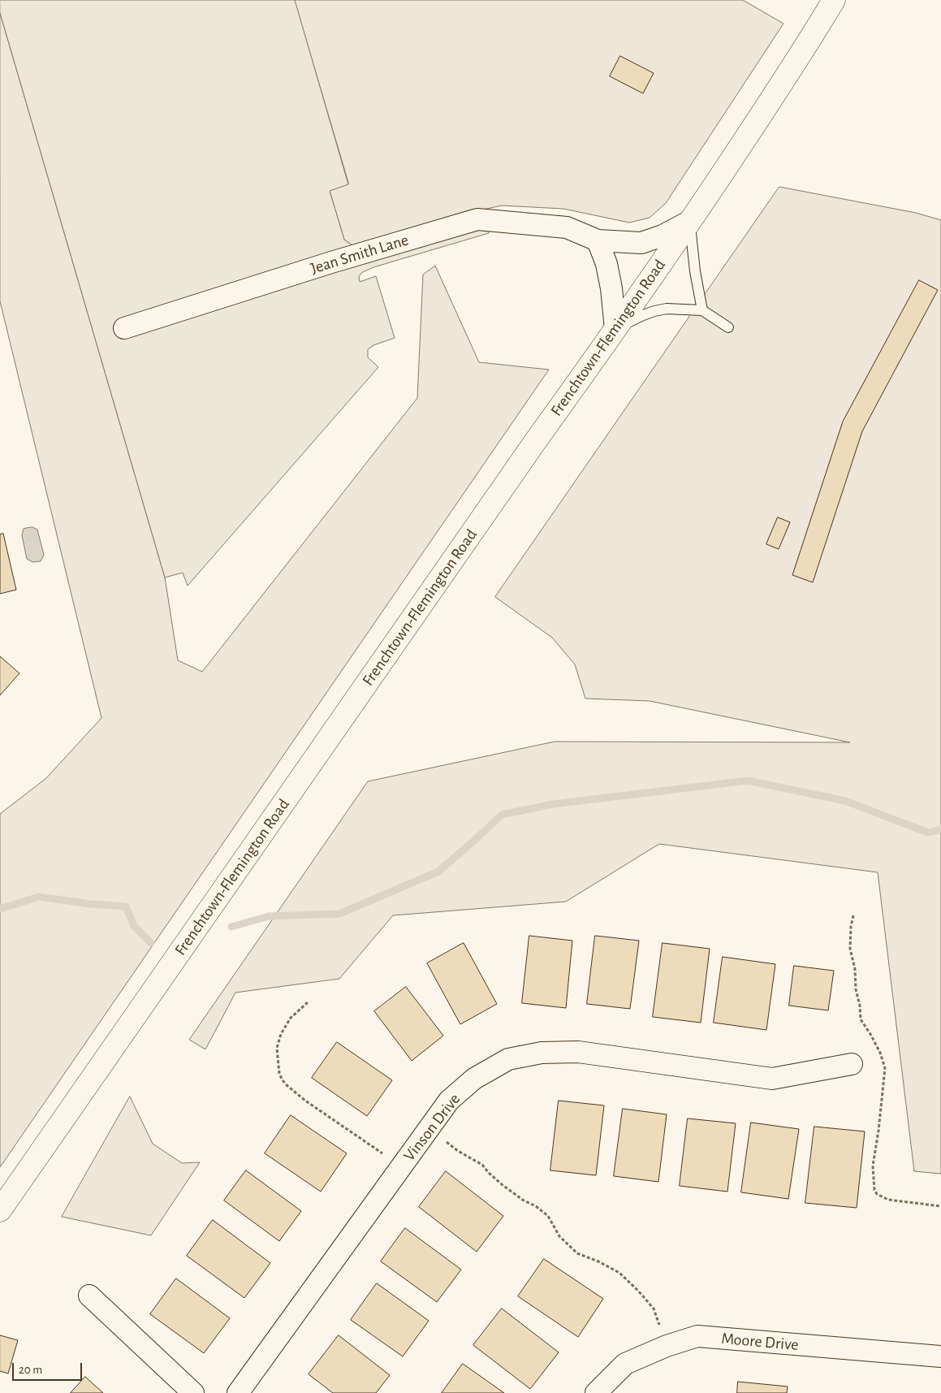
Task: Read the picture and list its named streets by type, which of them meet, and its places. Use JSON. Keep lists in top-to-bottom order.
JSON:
{
  "streets": {
    "main road": ["Frenchtown-Flemington Road"],
    "street": ["Jean Smith Lane", "Vinson Drive", "Moore Drive"]
  },
  "crossings": [
    ["Jean Smith Lane", "Frenchtown-Flemington Road"]
  ],
  "scale_bar": "20 m"
}
